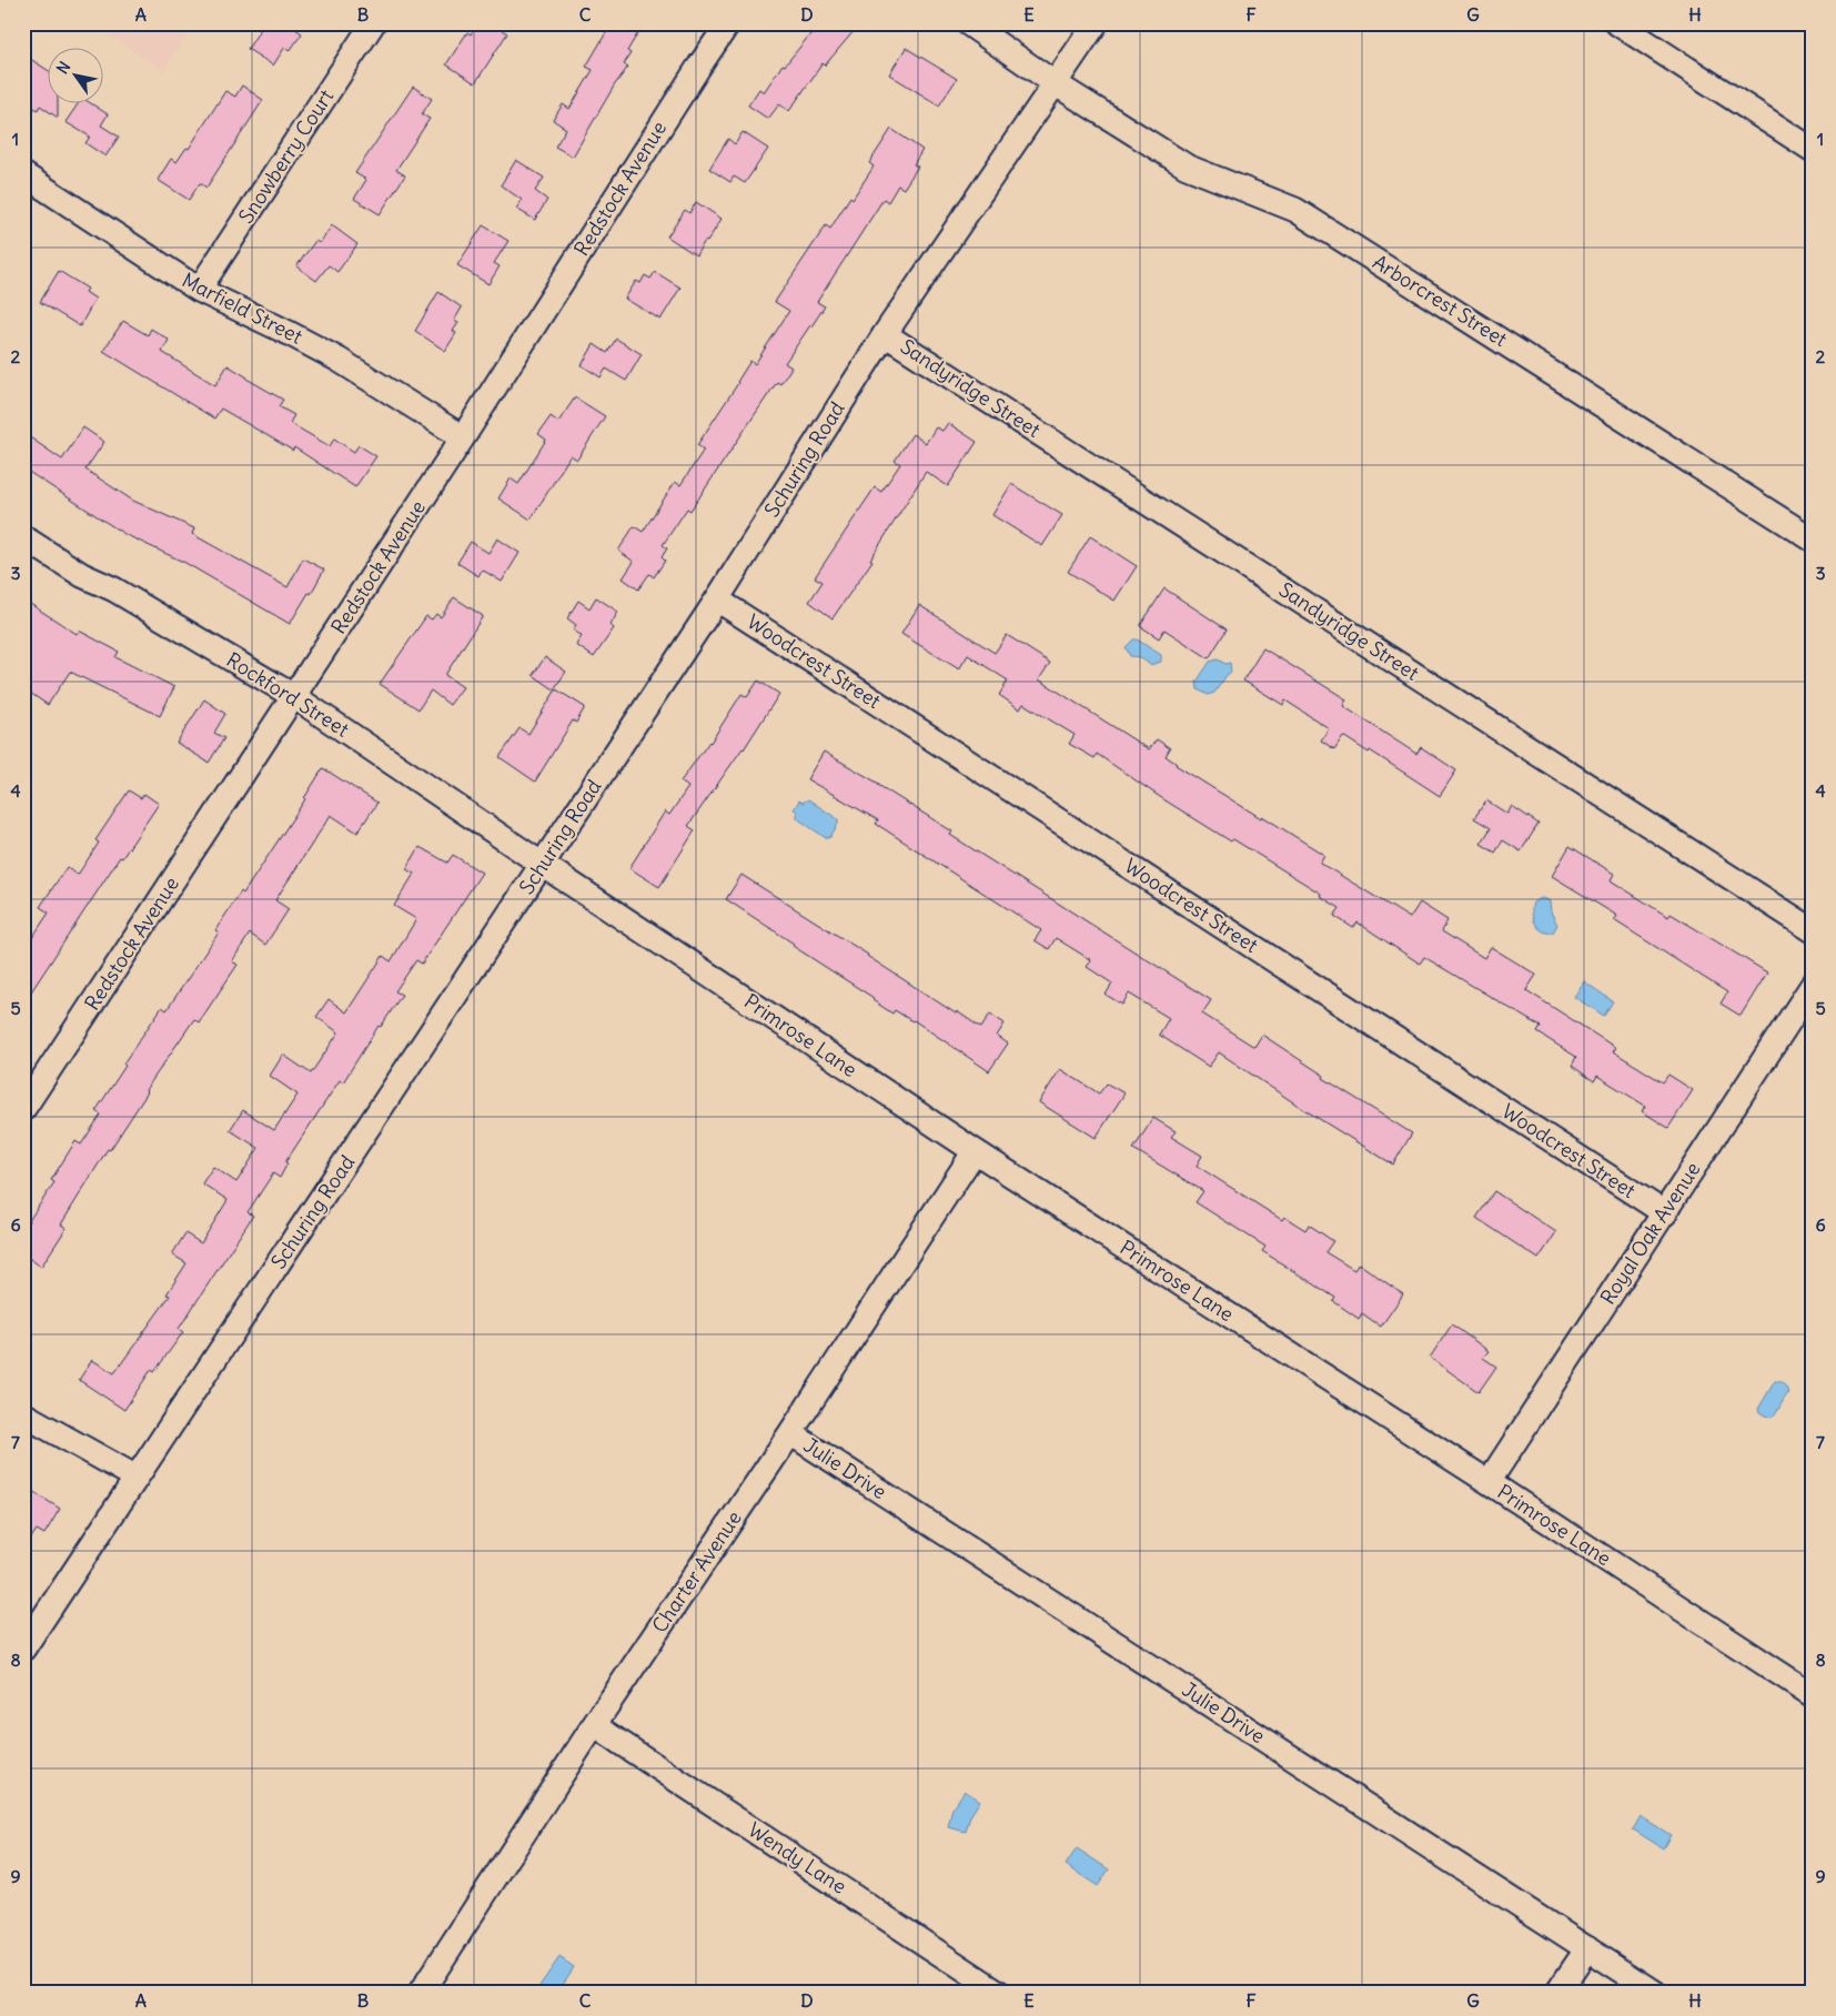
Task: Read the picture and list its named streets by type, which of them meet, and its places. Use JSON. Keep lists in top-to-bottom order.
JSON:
{
  "streets": {
    "street": [
      "Snowberry Court",
      "Redstock Avenue",
      "Arborcrest Street",
      "Marfield Street",
      "Sandyridge Street",
      "Schuring Road",
      "Woodcrest Street",
      "Rockford Street",
      "Primrose Lane",
      "Royal Oak Avenue",
      "Julie Drive",
      "Charter Avenue",
      "Wendy Lane"
    ]
  },
  "crossings": [
    ["Snowberry Court", "Marfield Street"],
    ["Redstock Avenue", "Marfield Street"],
    ["Redstock Avenue", "Rockford Street"],
    ["Arborcrest Street", "Schuring Road"],
    ["Sandyridge Street", "Schuring Road"],
    ["Schuring Road", "Woodcrest Street"],
    ["Schuring Road", "Rockford Street"],
    ["Schuring Road", "Primrose Lane"],
    ["Woodcrest Street", "Royal Oak Avenue"],
    ["Rockford Street", "Primrose Lane"],
    ["Primrose Lane", "Royal Oak Avenue"],
    ["Primrose Lane", "Charter Avenue"],
    ["Julie Drive", "Charter Avenue"],
    ["Charter Avenue", "Wendy Lane"]
  ],
  "north": "top left",
  "grid": {
    "columns": [
      "A",
      "B",
      "C",
      "D",
      "E",
      "F",
      "G",
      "H"
    ],
    "rows": [
      "1",
      "2",
      "3",
      "4",
      "5",
      "6",
      "7",
      "8",
      "9"
    ]
  }
}
